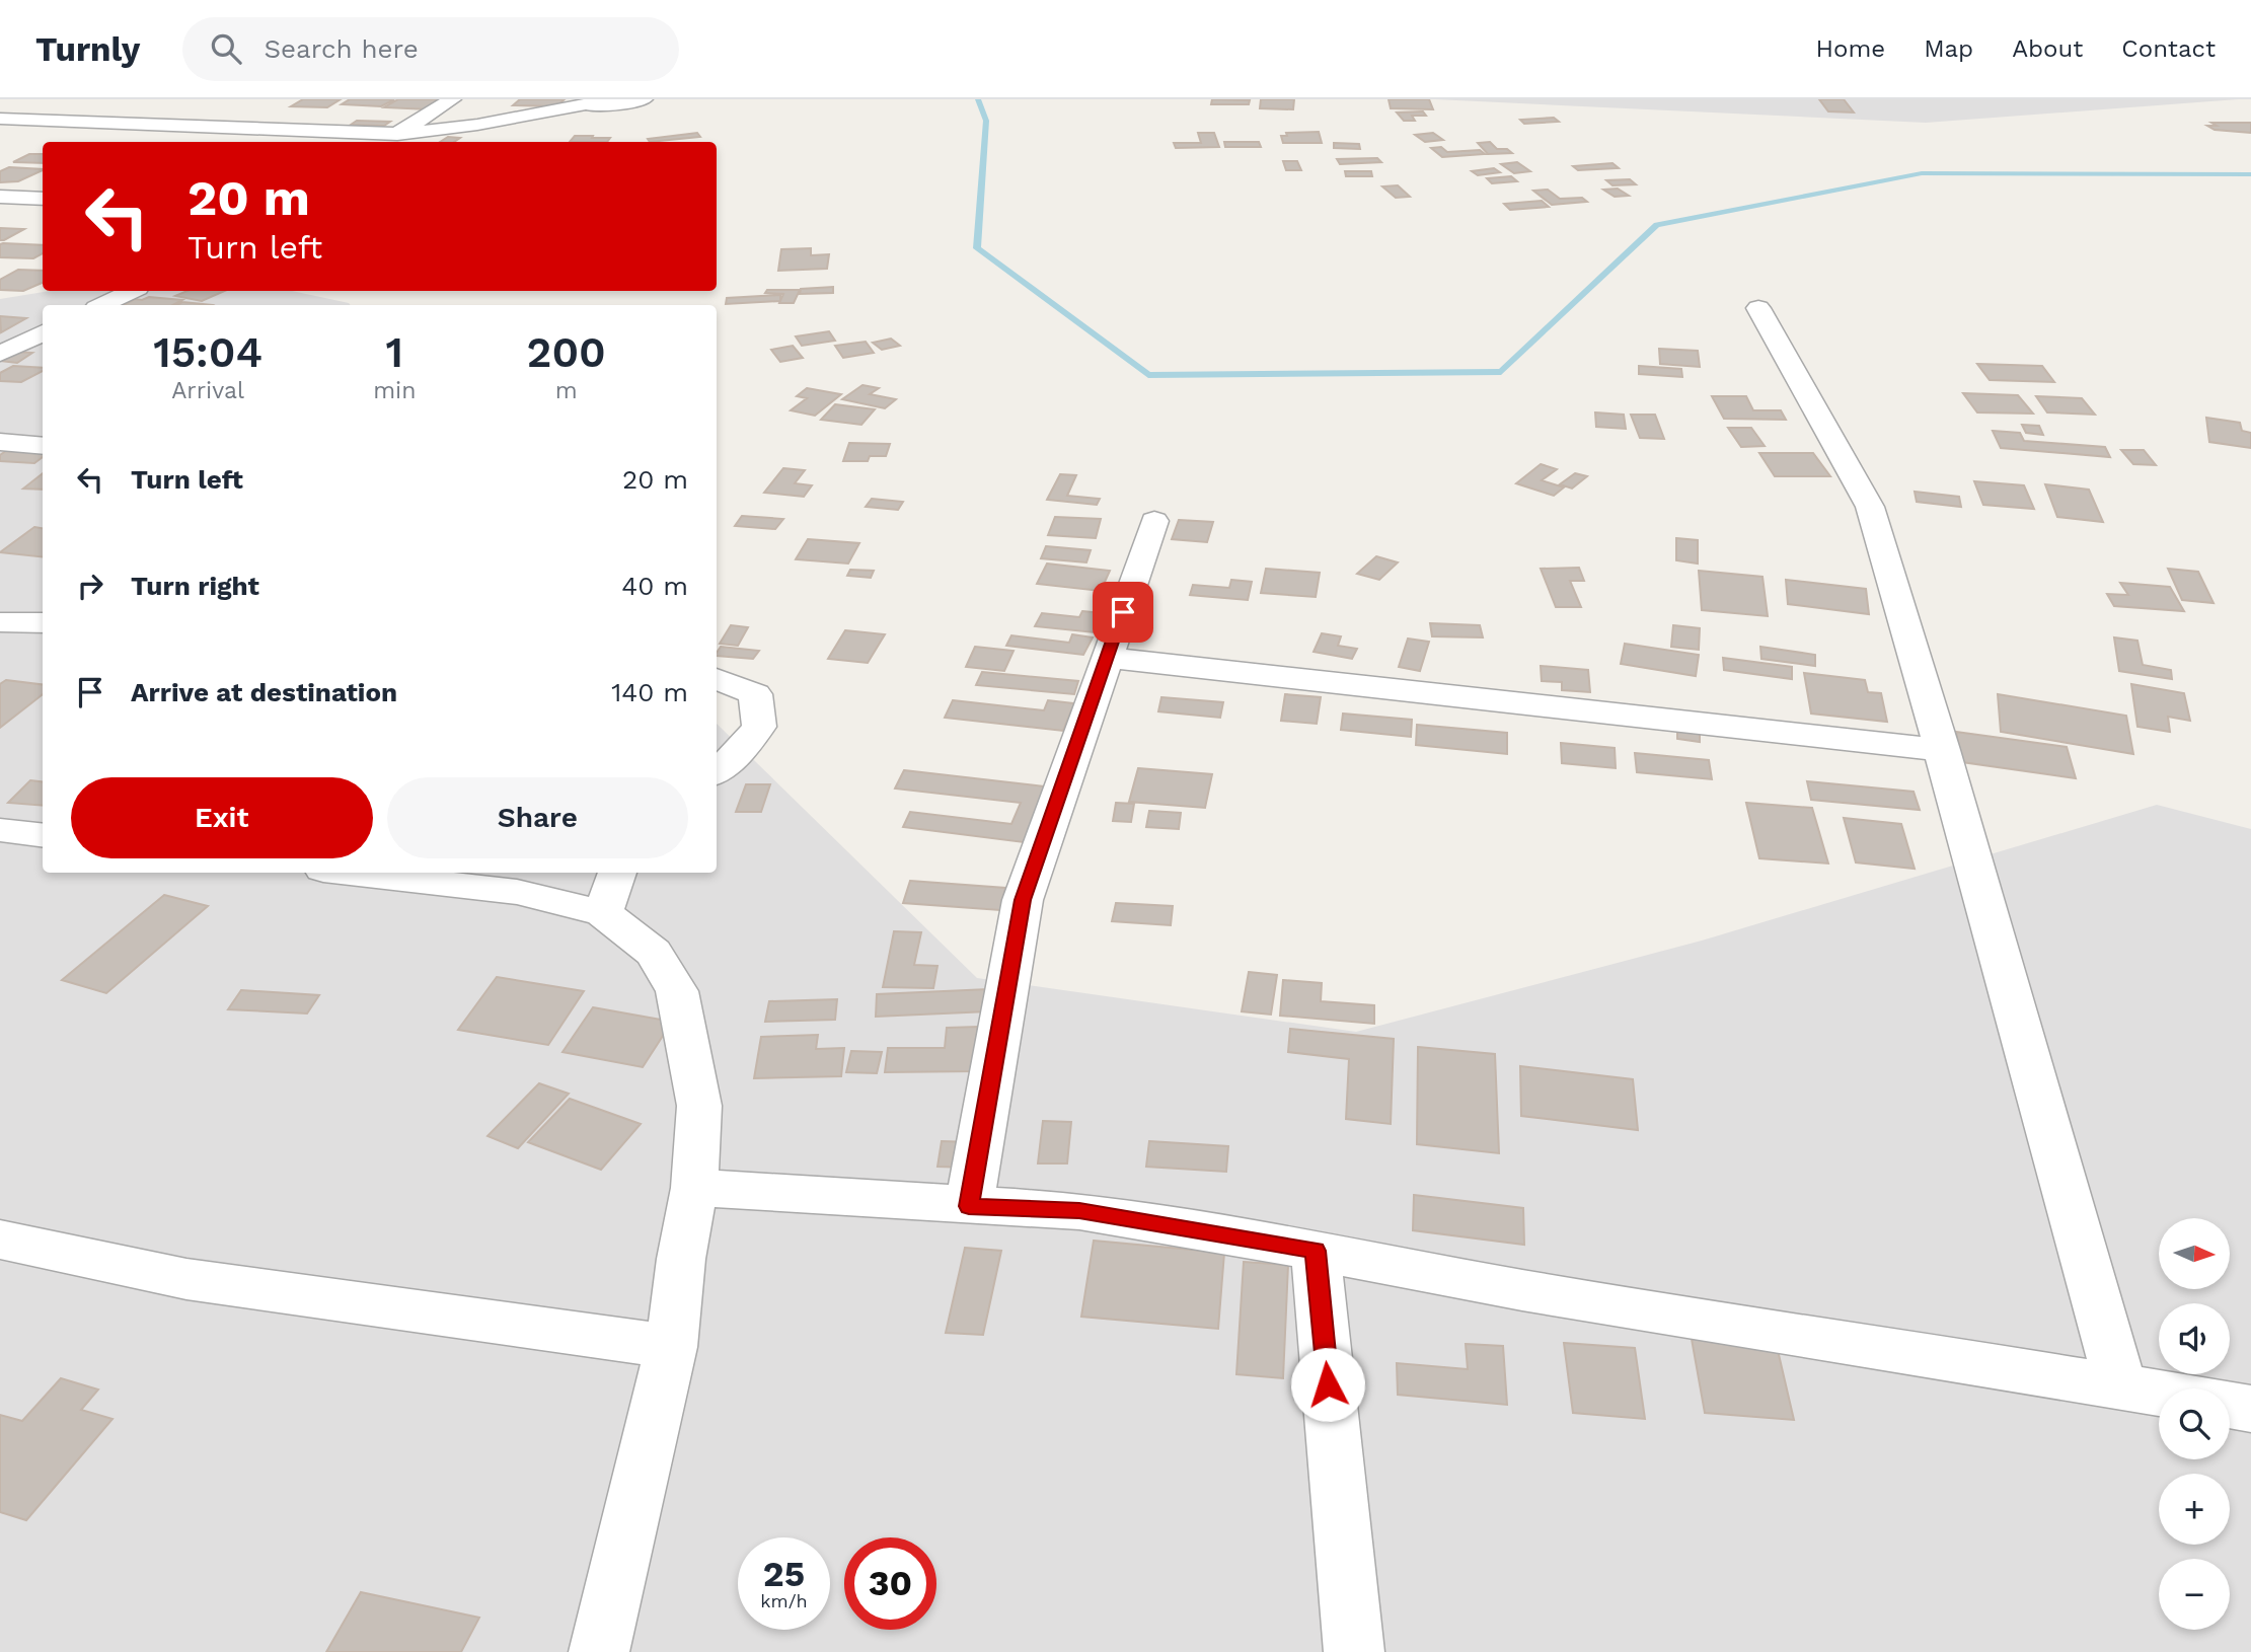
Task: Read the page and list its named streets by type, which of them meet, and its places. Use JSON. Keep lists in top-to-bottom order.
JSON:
{
  "north": "right",
  "page": {
    "header": "Turnly",
    "search": "Search here",
    "nav": [
      "Home",
      "Map",
      "About",
      "Contact"
    ],
    "turn": ["20 m", "Turn left"],
    "eta": [
      "15:04",
      "Arrival",
      "1",
      "min",
      "200",
      "m"
    ],
    "list": [
      {
        "name": "Turn left",
        "value": "20 m"
      },
      {
        "name": "Turn right",
        "value": "40 m"
      },
      {
        "name": "Arrive at destination",
        "value": "140 m"
      }
    ],
    "buttons": ["Exit", "Share"],
    "map_buttons": ["+", "−"],
    "speed": "25 km/h",
    "limit": "30"
  }
}
